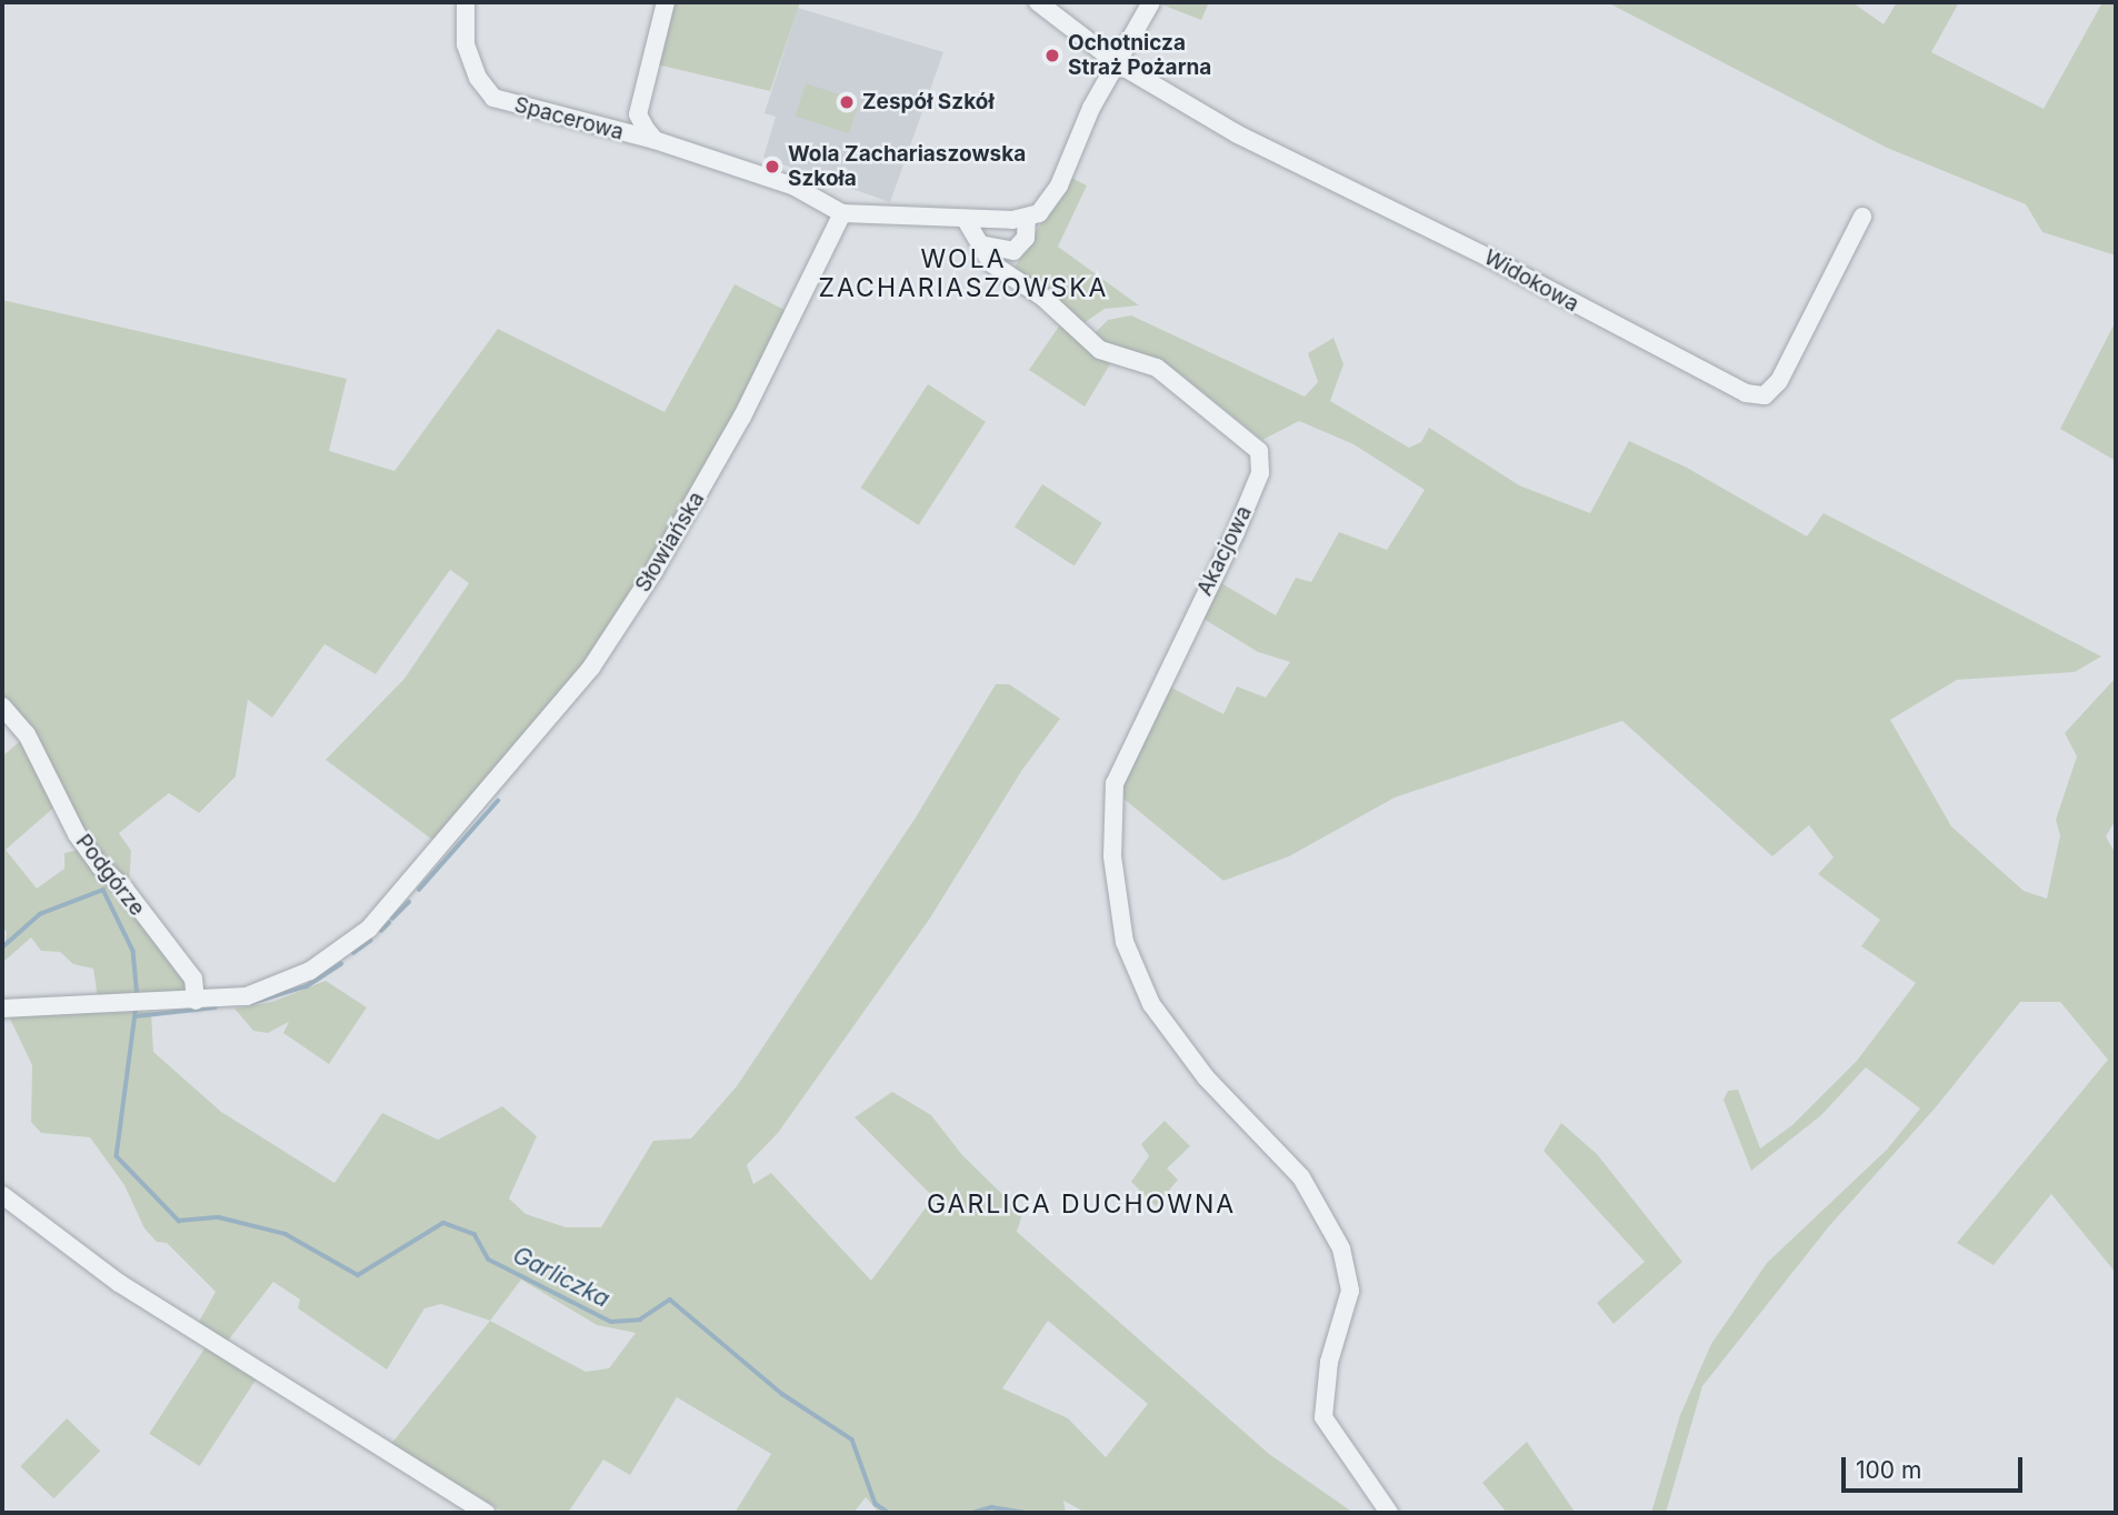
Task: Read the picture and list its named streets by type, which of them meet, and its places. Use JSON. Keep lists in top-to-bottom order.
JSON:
{
  "streets": {
    "street": [
      "Spacerowa",
      "Widokowa",
      "Słowiańska",
      "Akacjowa",
      "Podgórze"
    ]
  },
  "crossings": [
    ["Słowiańska", "Podgórze"]
  ],
  "districts": ["WOLA ZACHARIASZOWSKA", "GARLICA DUCHOWNA"],
  "water": ["Garliczka"],
  "places": ["Ochotnicza Straż Pożarna", "Zespół Szkół", "Wola Zachariaszowska Szkoła"],
  "scale_bar": "100 m"
}
